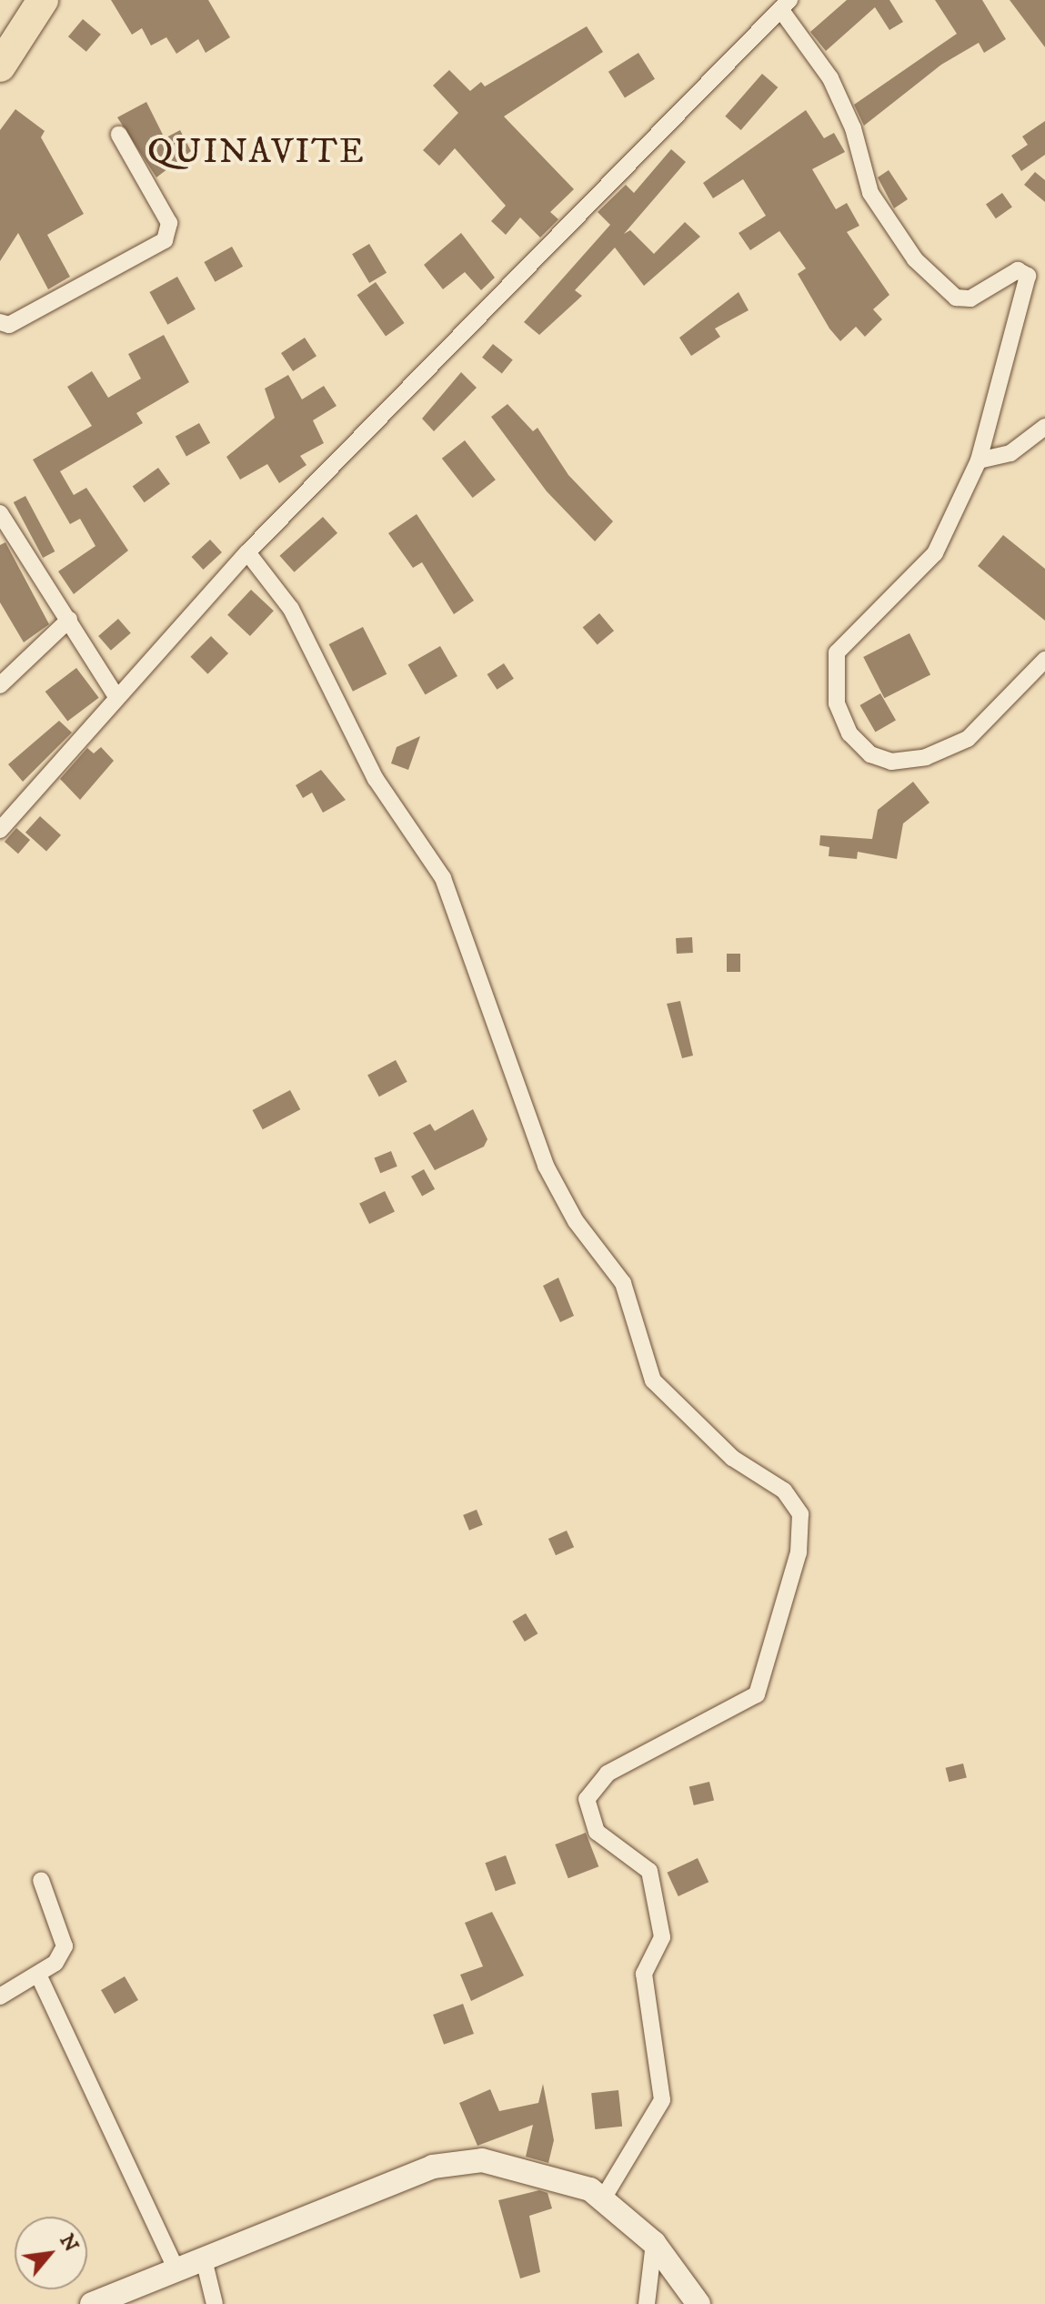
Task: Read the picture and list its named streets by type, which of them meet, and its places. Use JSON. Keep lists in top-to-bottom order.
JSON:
{
  "districts": ["QUINAVITE"],
  "north": "top right"
}
